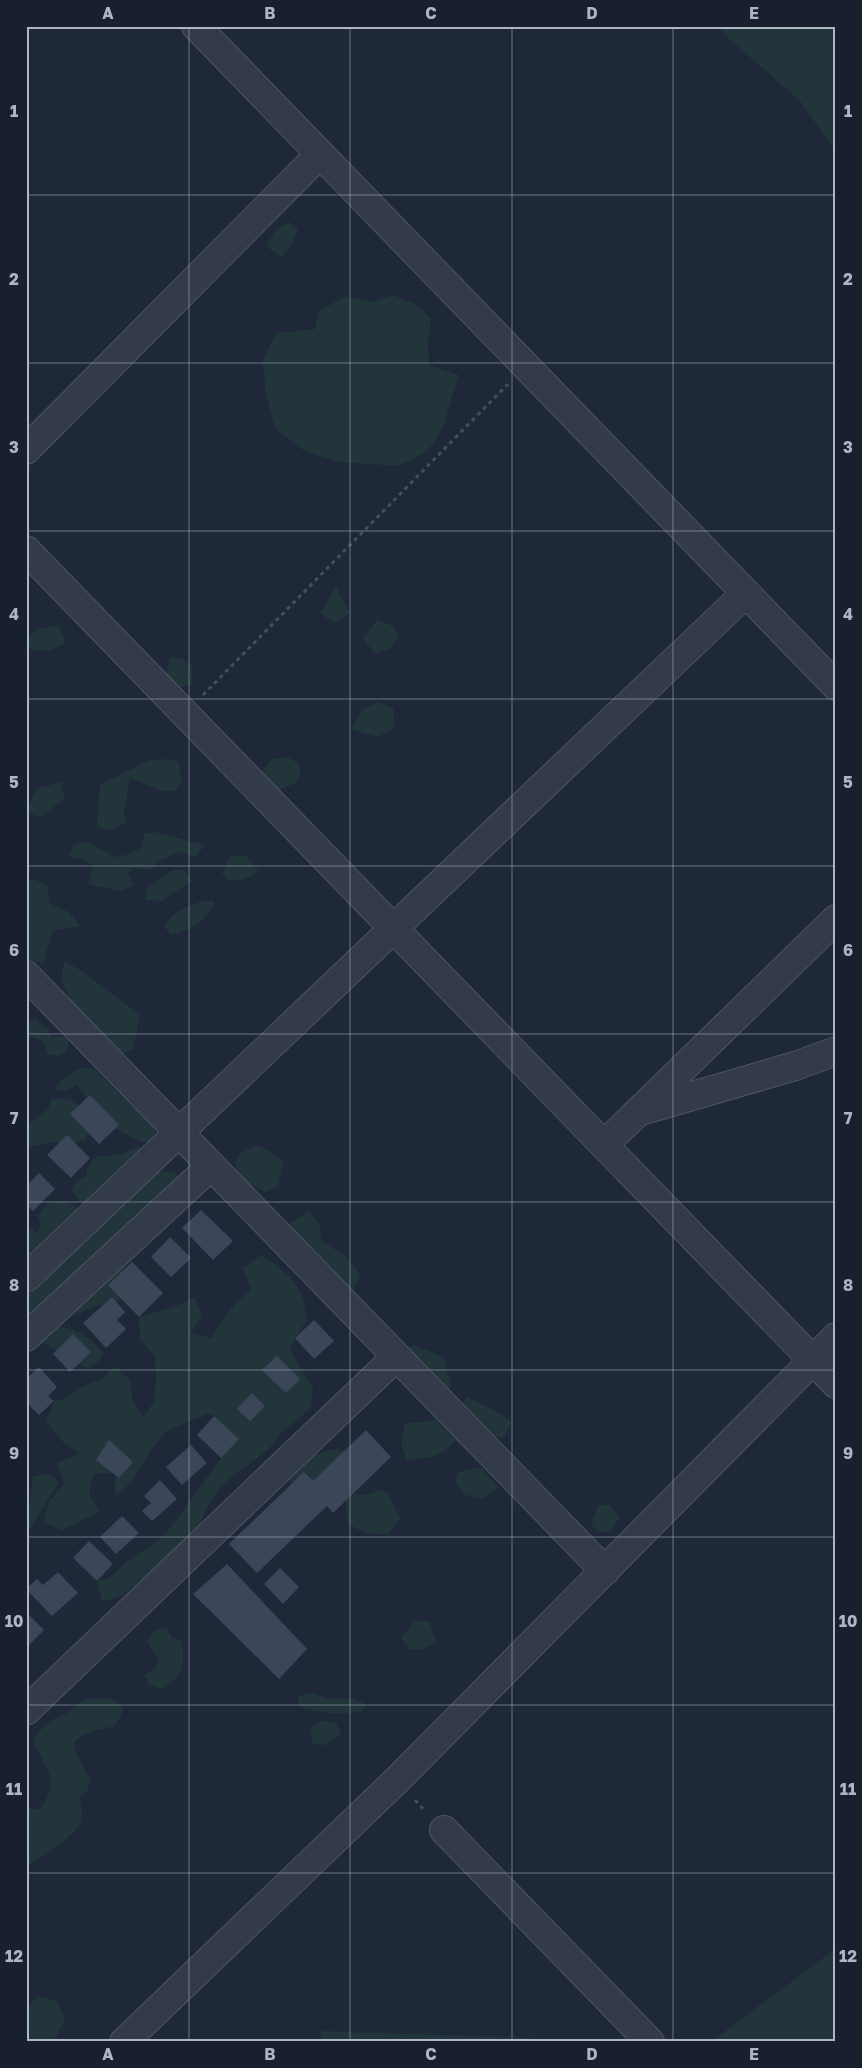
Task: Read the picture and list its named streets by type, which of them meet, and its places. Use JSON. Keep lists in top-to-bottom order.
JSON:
{
  "grid": {
    "columns": [
      "A",
      "B",
      "C",
      "D",
      "E"
    ],
    "rows": [
      "1",
      "2",
      "3",
      "4",
      "5",
      "6",
      "7",
      "8",
      "9",
      "10",
      "11",
      "12"
    ]
  }
}
